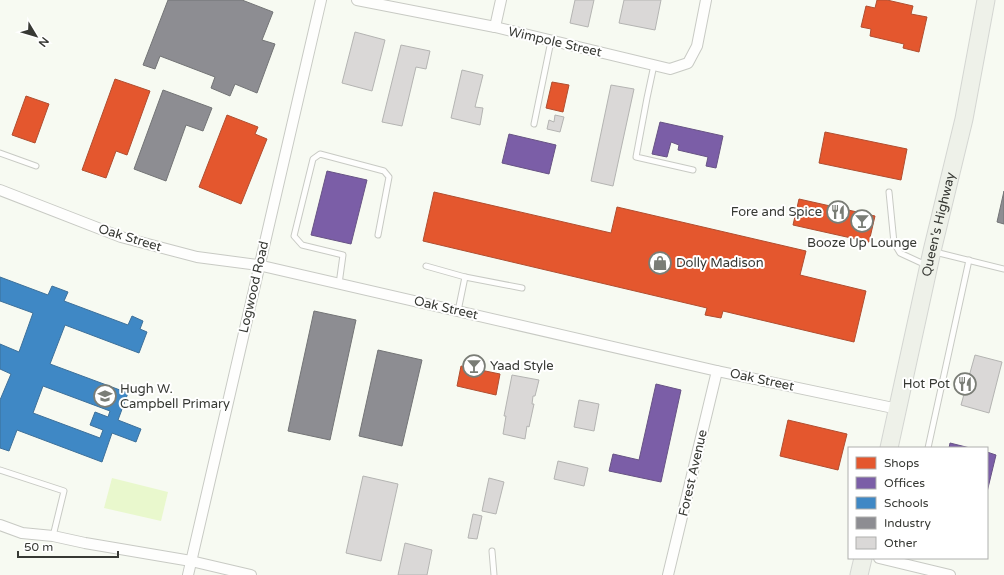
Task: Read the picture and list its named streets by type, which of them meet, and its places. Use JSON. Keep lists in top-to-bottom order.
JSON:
{
  "streets": {
    "main road": ["Queen's Highway"],
    "street": [
      "Wimpole Street",
      "Oak Street",
      "Logwood Road",
      "Forest Avenue"
    ]
  },
  "crossings": [
    ["Queen's Highway", "Oak Street"],
    ["Oak Street", "Logwood Road"],
    ["Oak Street", "Forest Avenue"]
  ],
  "places": {
    "restaurant": ["Fore and Spice", "Hot Pot"],
    "bar": ["Booze Up Lounge", "Yaad Style"],
    "shop": ["Dolly Madison"],
    "school or university": ["Hugh W. Campbell Primary"]
  },
  "legend": [
    "Shops",
    "Offices",
    "Schools",
    "Industry",
    "Other"
  ],
  "scale_bar": "50 m",
  "north": "bottom right"
}
